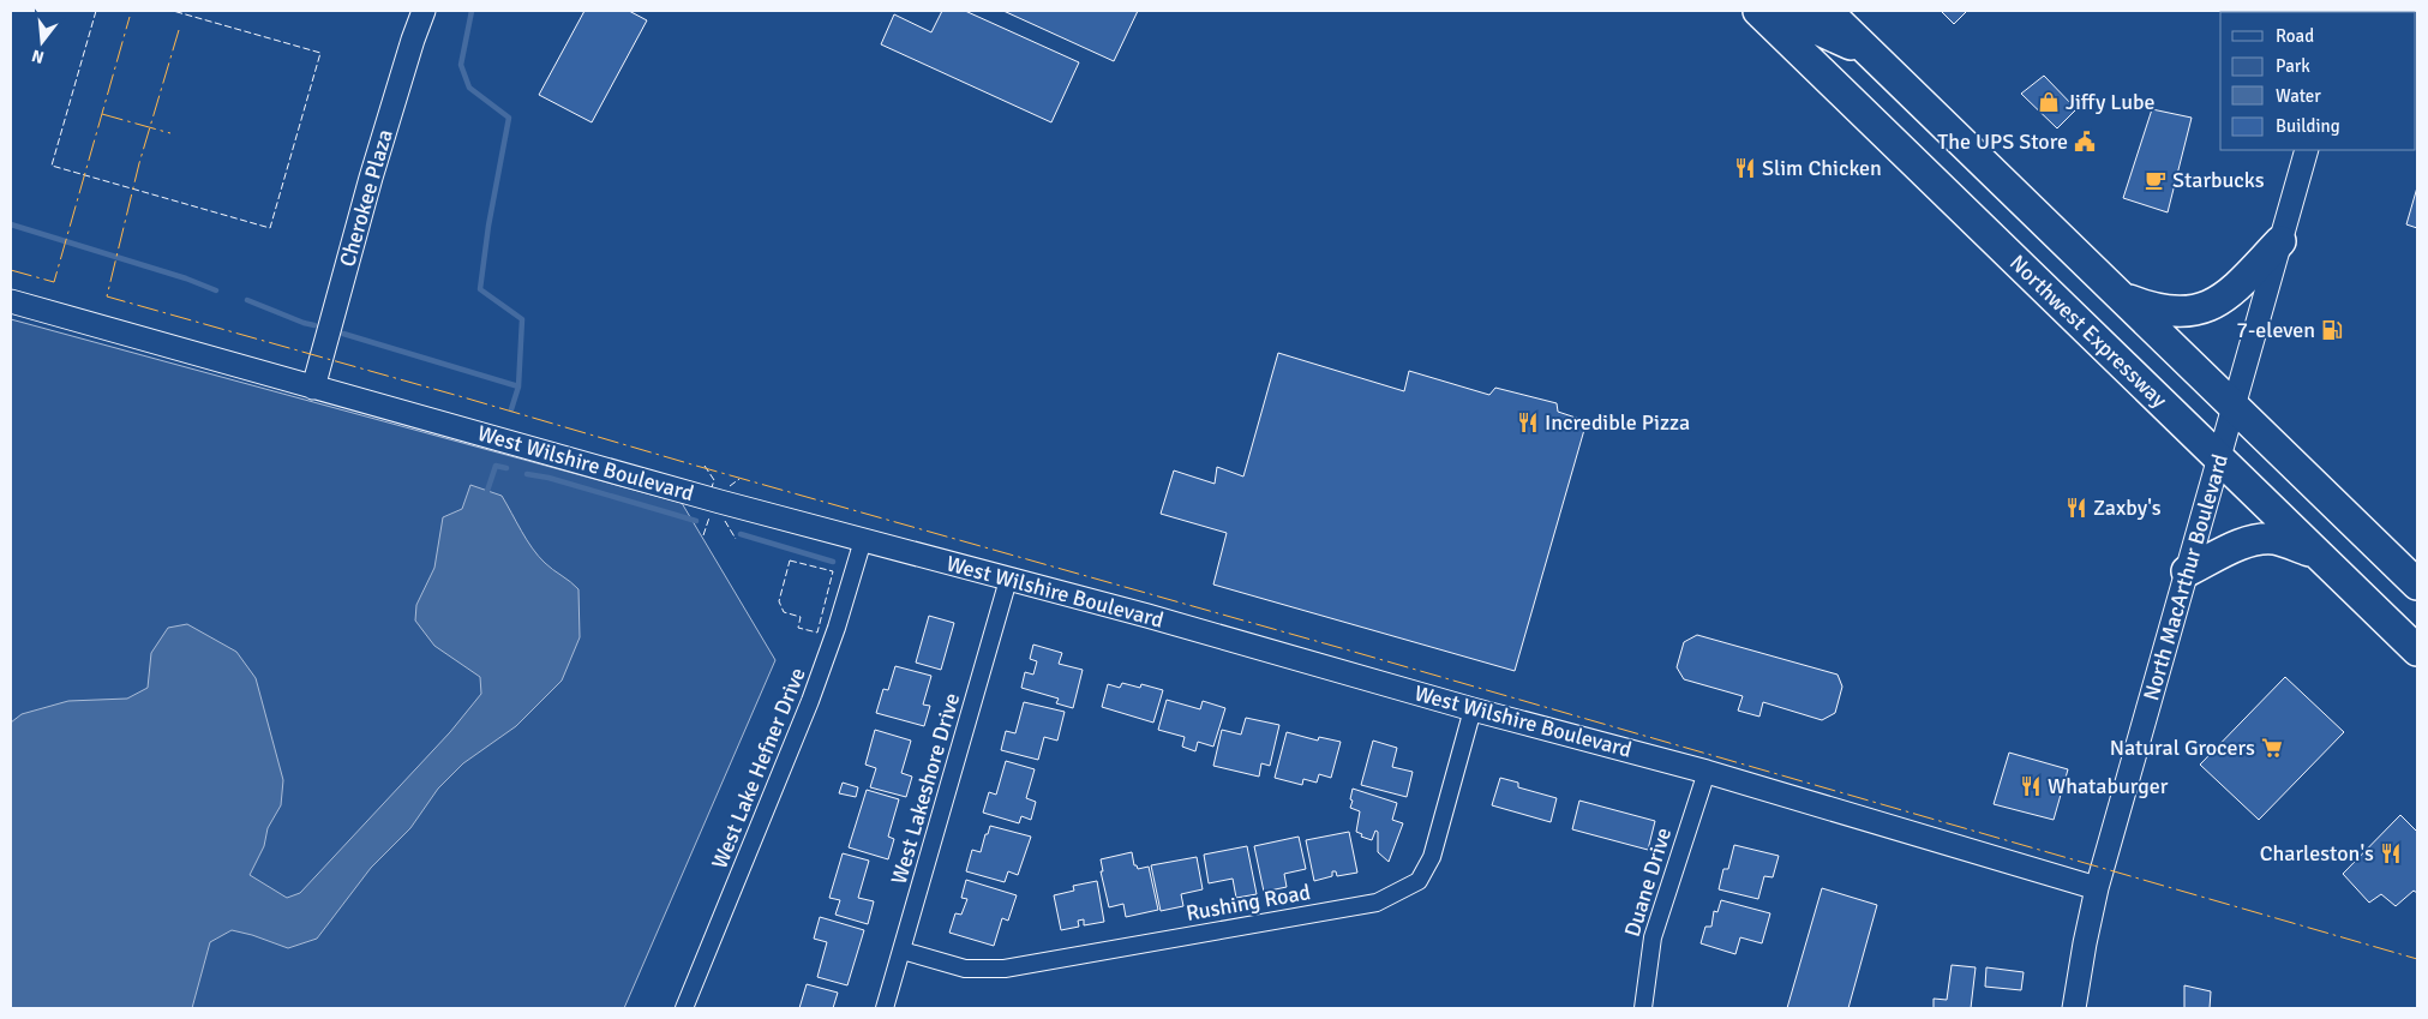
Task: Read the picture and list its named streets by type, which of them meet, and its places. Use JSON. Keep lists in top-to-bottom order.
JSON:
{
  "streets": {
    "highway": ["Northwest Expressway"],
    "street": [
      "Cherokee Plaza",
      "West Wilshire Boulevard",
      "North MacArthur Boulevard",
      "West Lake Hefner Drive",
      "West Lakeshore Drive",
      "Duane Drive",
      "Rushing Road"
    ]
  },
  "crossings": [
    ["Cherokee Plaza", "West Wilshire Boulevard"],
    ["Northwest Expressway", "North MacArthur Boulevard"],
    ["West Wilshire Boulevard", "North MacArthur Boulevard"],
    ["West Wilshire Boulevard", "West Lake Hefner Drive"],
    ["West Wilshire Boulevard", "West Lakeshore Drive"],
    ["West Wilshire Boulevard", "Duane Drive"],
    ["West Wilshire Boulevard", "Rushing Road"],
    ["West Lakeshore Drive", "Rushing Road"]
  ],
  "places": {
    "shop": ["Jiffy Lube"],
    "public building": ["The UPS Store"],
    "restaurant": [
      "Slim Chicken",
      "Incredible Pizza",
      "Zaxby's",
      "Whataburger",
      "Charleston's"
    ],
    "cafe": ["Starbucks"],
    "fuel station": ["7-eleven"],
    "supermarket": ["Natural Grocers"]
  },
  "legend": [
    "Road",
    "Park",
    "Water",
    "Building"
  ],
  "north": "bottom"
}
